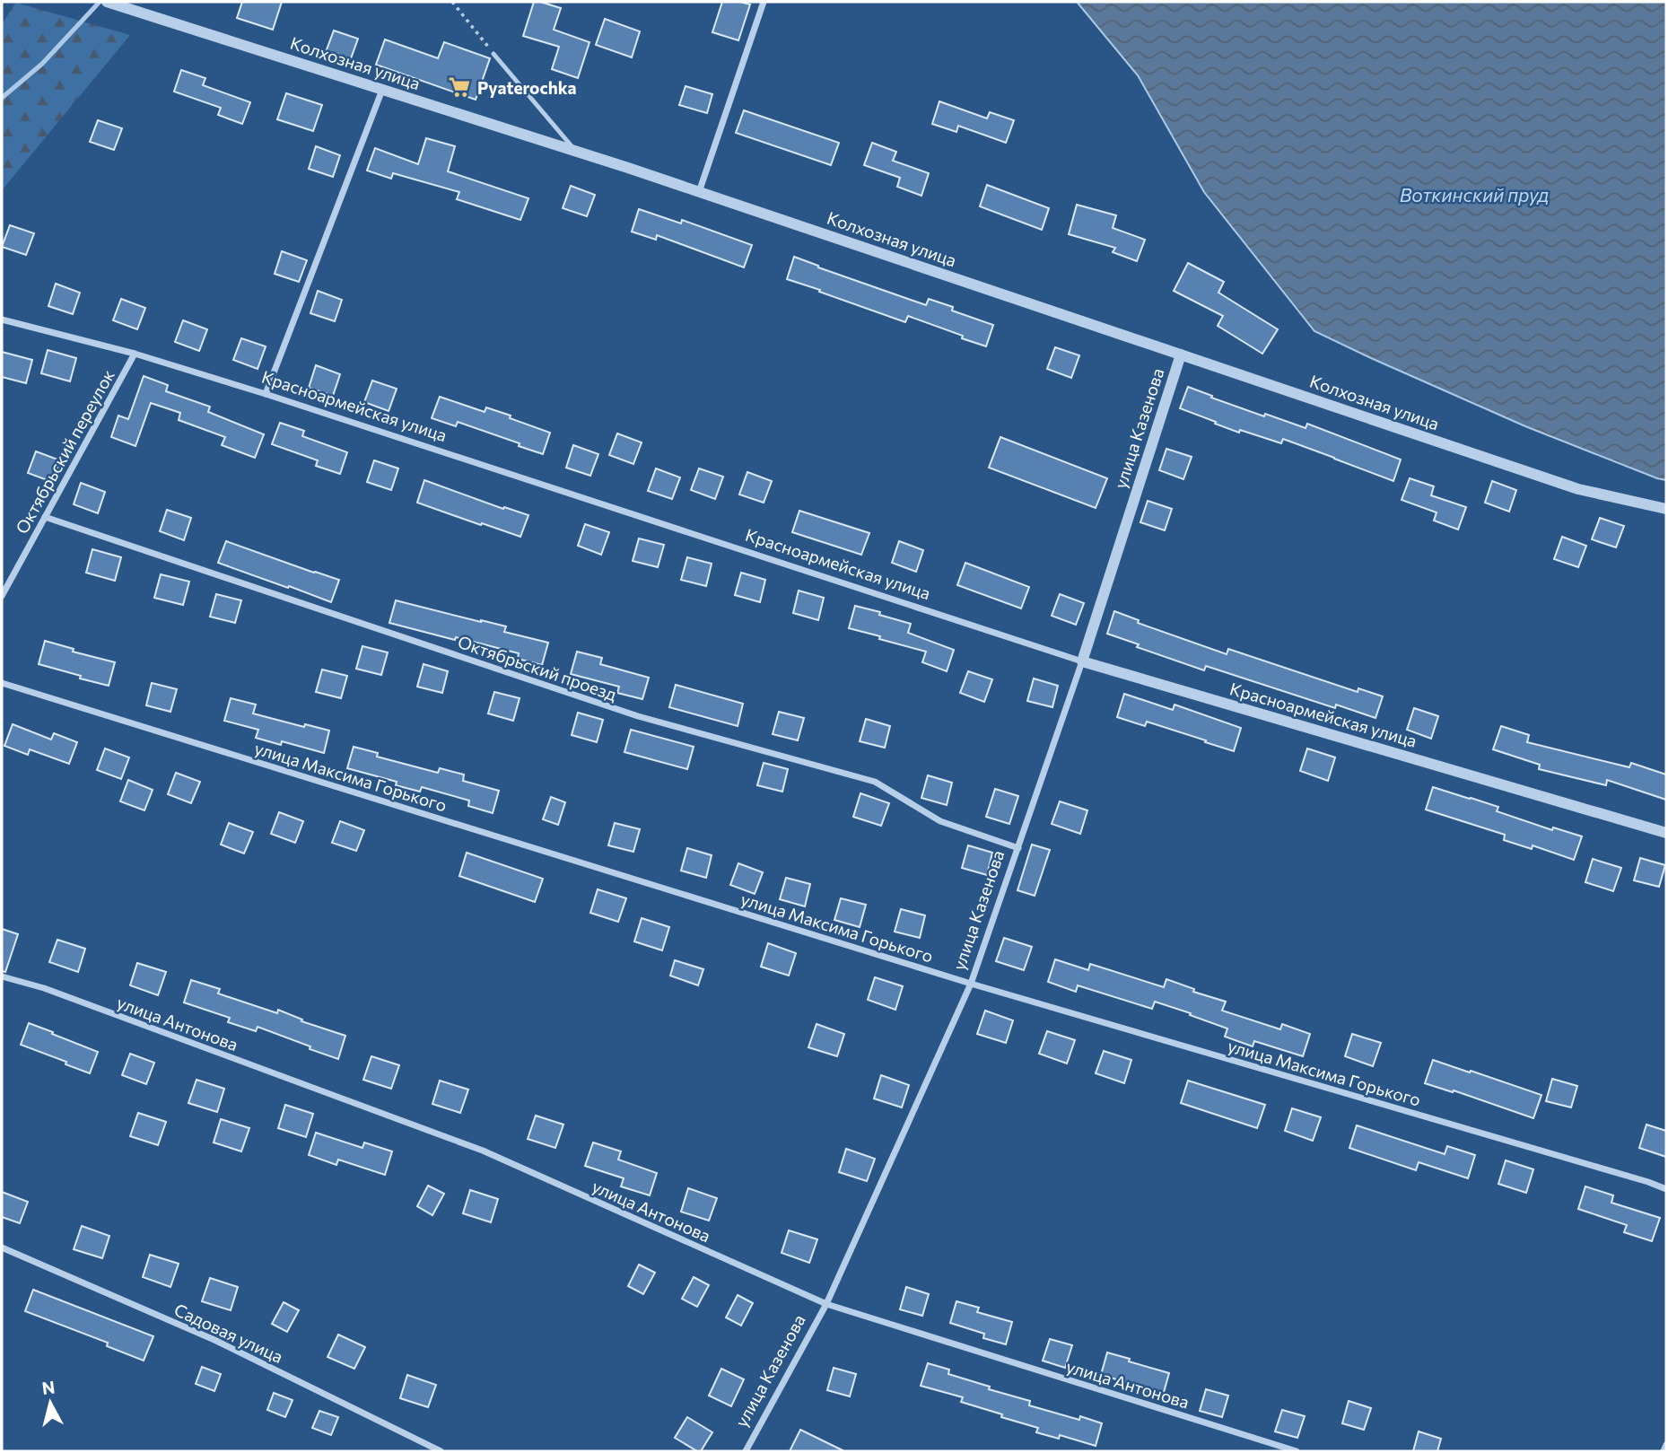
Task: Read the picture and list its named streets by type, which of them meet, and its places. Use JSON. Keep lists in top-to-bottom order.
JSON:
{
  "streets": {
    "street": [
      "Колхозная улица",
      "Красноармейская улица",
      "улица Казенова",
      "Октябрьский переулок",
      "Октябрьский проезд",
      "улица Максима Горького",
      "улица Антонова",
      "Садовая улица"
    ]
  },
  "crossings": [
    ["Колхозная улица", "улица Казенова"],
    ["Красноармейская улица", "улица Казенова"],
    ["Красноармейская улица", "Октябрьский переулок"],
    ["улица Казенова", "Октябрьский проезд"],
    ["улица Казенова", "улица Максима Горького"],
    ["улица Казенова", "улица Антонова"],
    ["Октябрьский переулок", "Октябрьский проезд"]
  ],
  "water": ["Воткинский пруд"],
  "places": {
    "supermarket": ["Pyaterochka"]
  },
  "north": "top"
}
